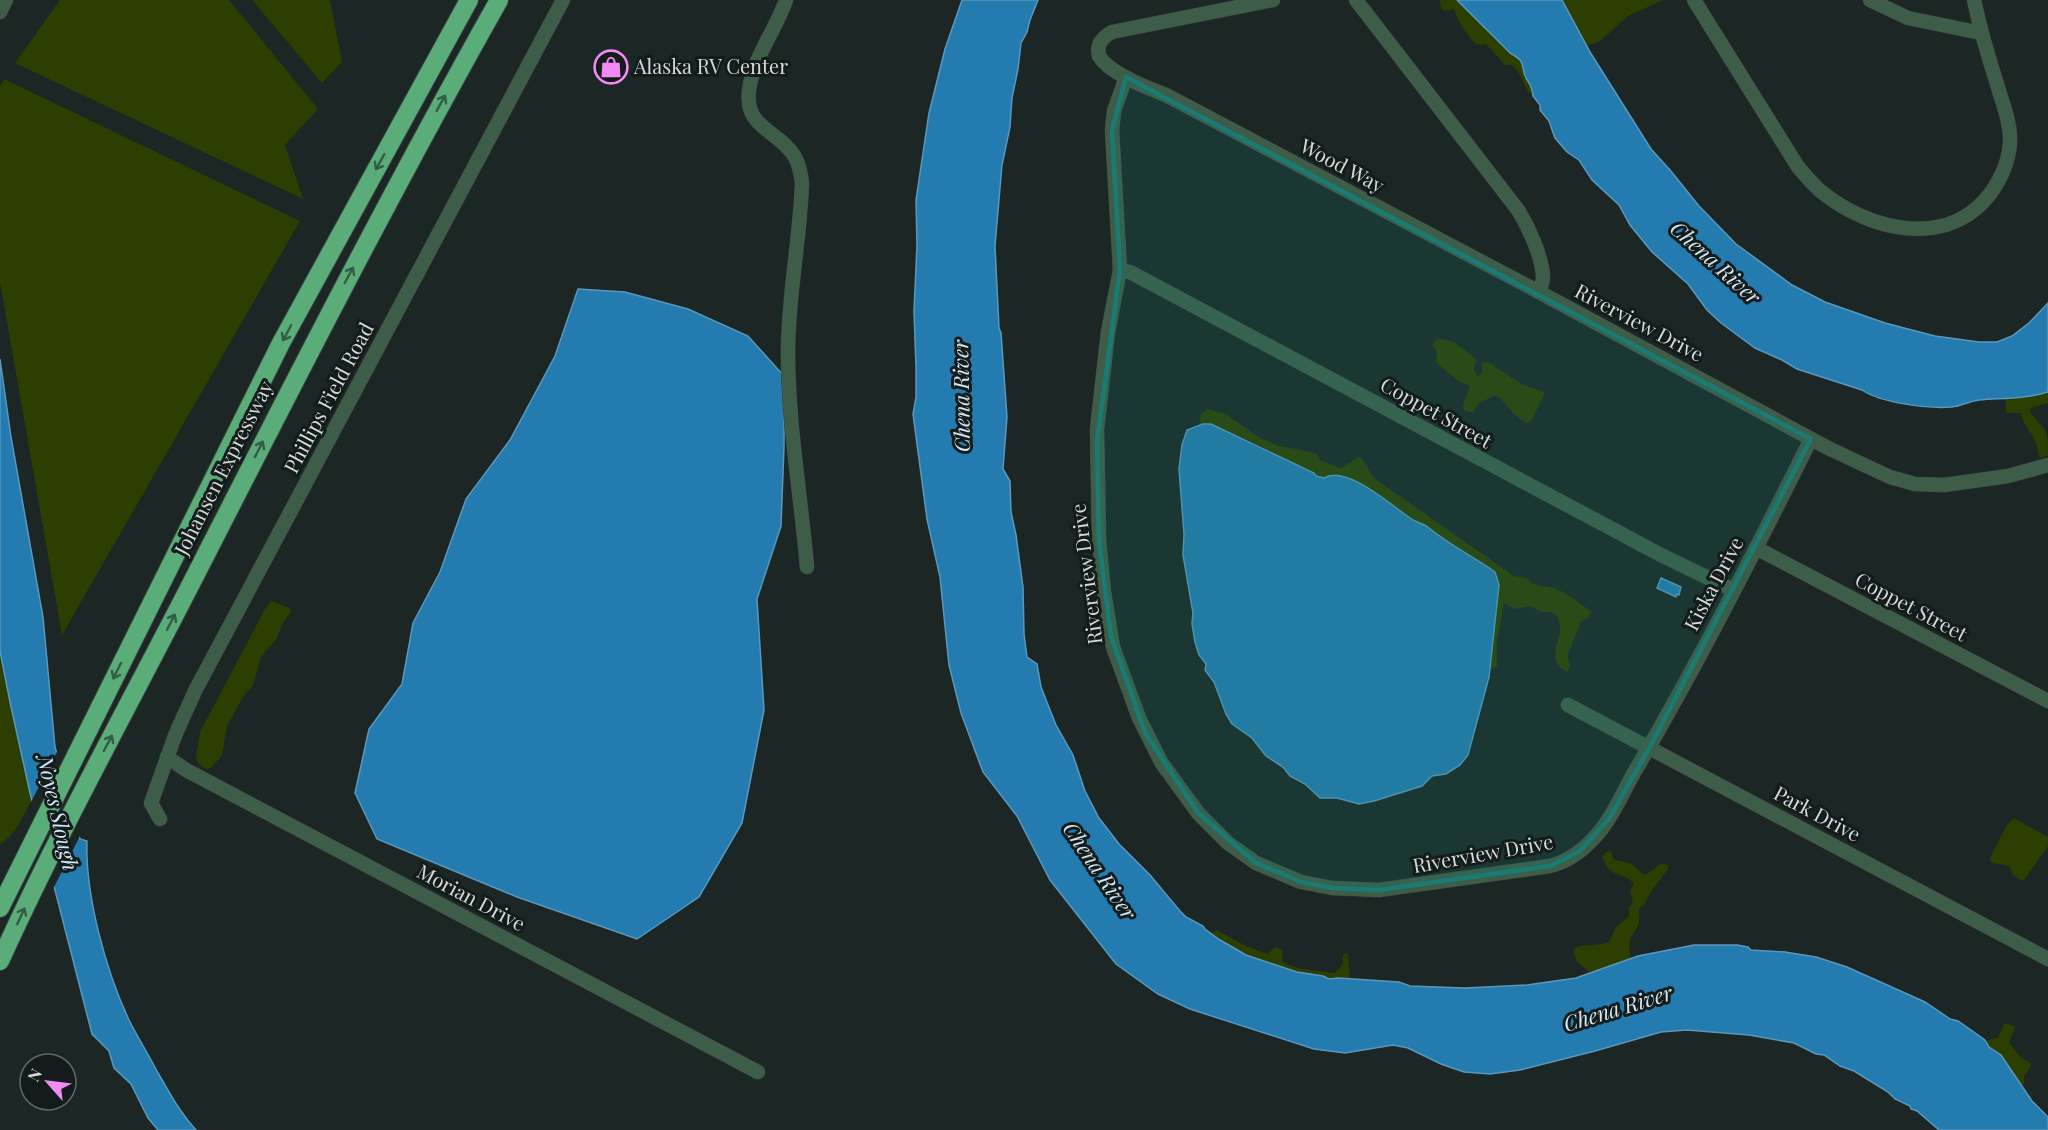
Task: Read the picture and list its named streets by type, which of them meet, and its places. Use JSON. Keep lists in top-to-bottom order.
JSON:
{
  "streets": {
    "highway": ["Johansen Expressway"],
    "street": [
      "Wood Way",
      "Riverview Drive",
      "Phillips Field Road",
      "Coppet Street",
      "Kiska Drive",
      "Park Drive",
      "Morian Drive"
    ]
  },
  "crossings": [
    ["Wood Way", "Riverview Drive"],
    ["Riverview Drive", "Coppet Street"],
    ["Riverview Drive", "Kiska Drive"],
    ["Riverview Drive", "Park Drive"],
    ["Phillips Field Road", "Morian Drive"],
    ["Coppet Street", "Kiska Drive"],
    ["Kiska Drive", "Park Drive"]
  ],
  "water": ["Chena River", "Noyes Slough"],
  "places": {
    "shop": ["Alaska RV Center"]
  },
  "north": "top left"
}
